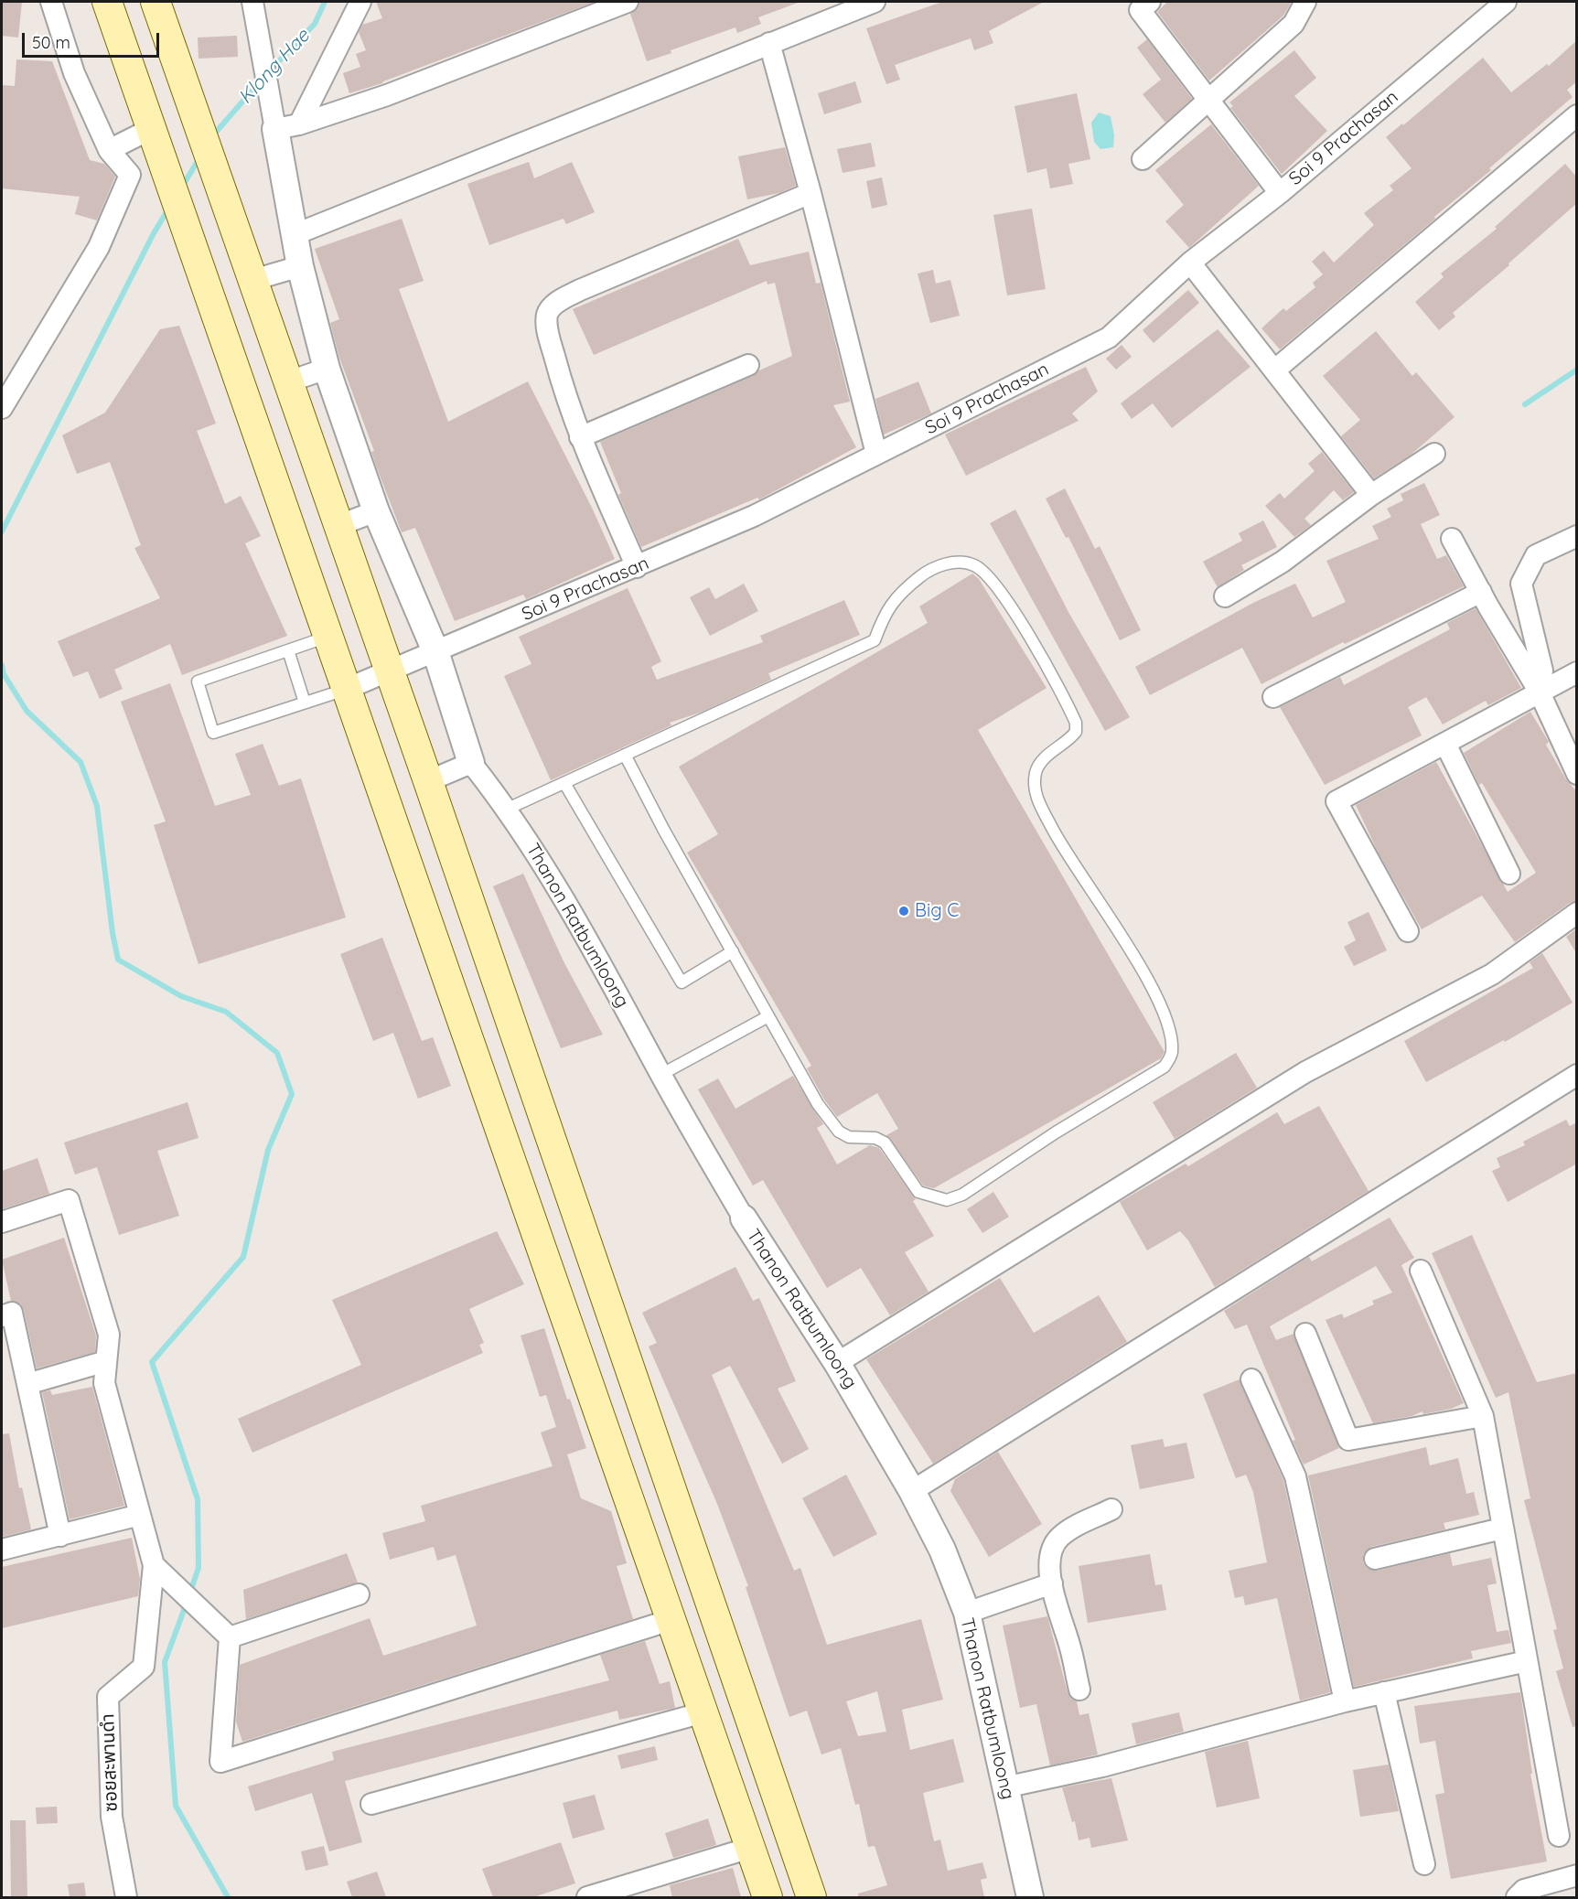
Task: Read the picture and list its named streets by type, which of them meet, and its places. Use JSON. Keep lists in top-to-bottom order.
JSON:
{
  "streets": {
    "street": ["Soi 9 Prachasan", "Thanon Ratbumloong", "ซอยสะพานดำ"]
  },
  "water": ["Klong Hae"],
  "places": ["Big C"],
  "scale_bar": "50 m"
}
